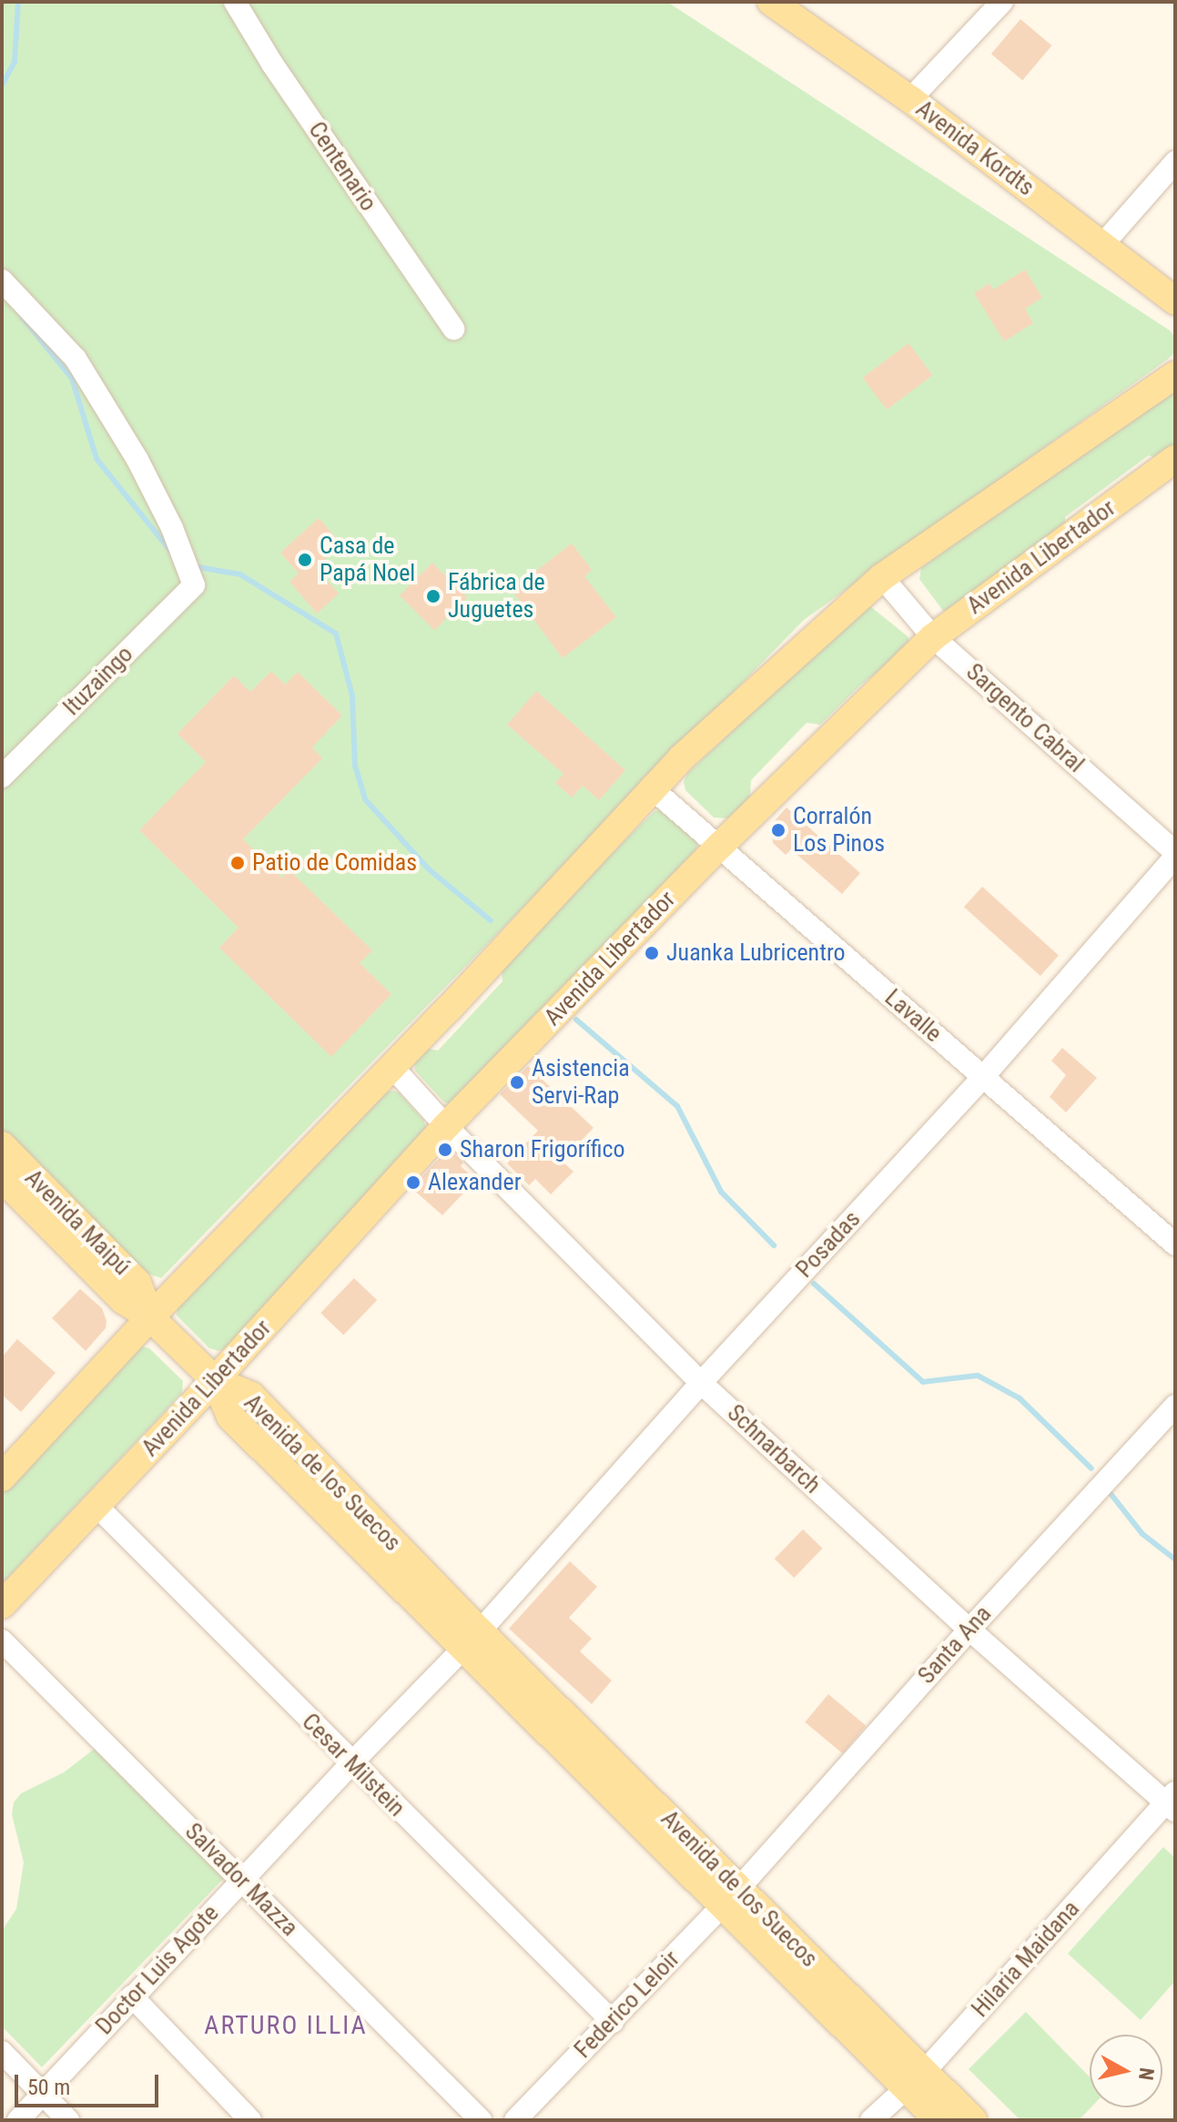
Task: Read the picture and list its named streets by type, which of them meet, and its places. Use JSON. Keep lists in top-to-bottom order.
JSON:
{
  "streets": {
    "main road": [
      "Avenida Kordts",
      "Avenida Libertador",
      "Avenida Maipú",
      "Avenida de los Suecos"
    ],
    "street": [
      "Centenario",
      "Ituzaingo",
      "Sargento Cabral",
      "Lavalle",
      "Posadas",
      "Schnarbarch",
      "Santa Ana",
      "Cesar Milstein",
      "Salvador Mazza",
      "Hilaria Maidana",
      "Doctor Luis Agote",
      "Federico Leloir"
    ]
  },
  "crossings": [
    ["Avenida Libertador", "Sargento Cabral"],
    ["Avenida Libertador", "Lavalle"],
    ["Avenida Libertador", "Schnarbarch"],
    ["Avenida Libertador", "Avenida de los Suecos"],
    ["Avenida Libertador", "Cesar Milstein"],
    ["Sargento Cabral", "Posadas"],
    ["Lavalle", "Posadas"],
    ["Posadas", "Schnarbarch"],
    ["Posadas", "Avenida de los Suecos"],
    ["Posadas", "Doctor Luis Agote"],
    ["Schnarbarch", "Santa Ana"],
    ["Schnarbarch", "Hilaria Maidana"],
    ["Avenida de los Suecos", "Santa Ana"],
    ["Avenida de los Suecos", "Hilaria Maidana"],
    ["Avenida de los Suecos", "Doctor Luis Agote"],
    ["Avenida de los Suecos", "Federico Leloir"],
    ["Santa Ana", "Federico Leloir"],
    ["Cesar Milstein", "Doctor Luis Agote"],
    ["Cesar Milstein", "Federico Leloir"],
    ["Salvador Mazza", "Doctor Luis Agote"]
  ],
  "districts": ["ARTURO ILLIA"],
  "places": [
    "Casa de Papá Noel",
    "Fábrica de Juguetes",
    "Corralón Los Pinos",
    "Patio de Comidas",
    "Juanka Lubricentro",
    "Asistencia Servi-Rap",
    "Sharon Frigorífico",
    "Alexander"
  ],
  "scale_bar": "50 m",
  "north": "right"
}
